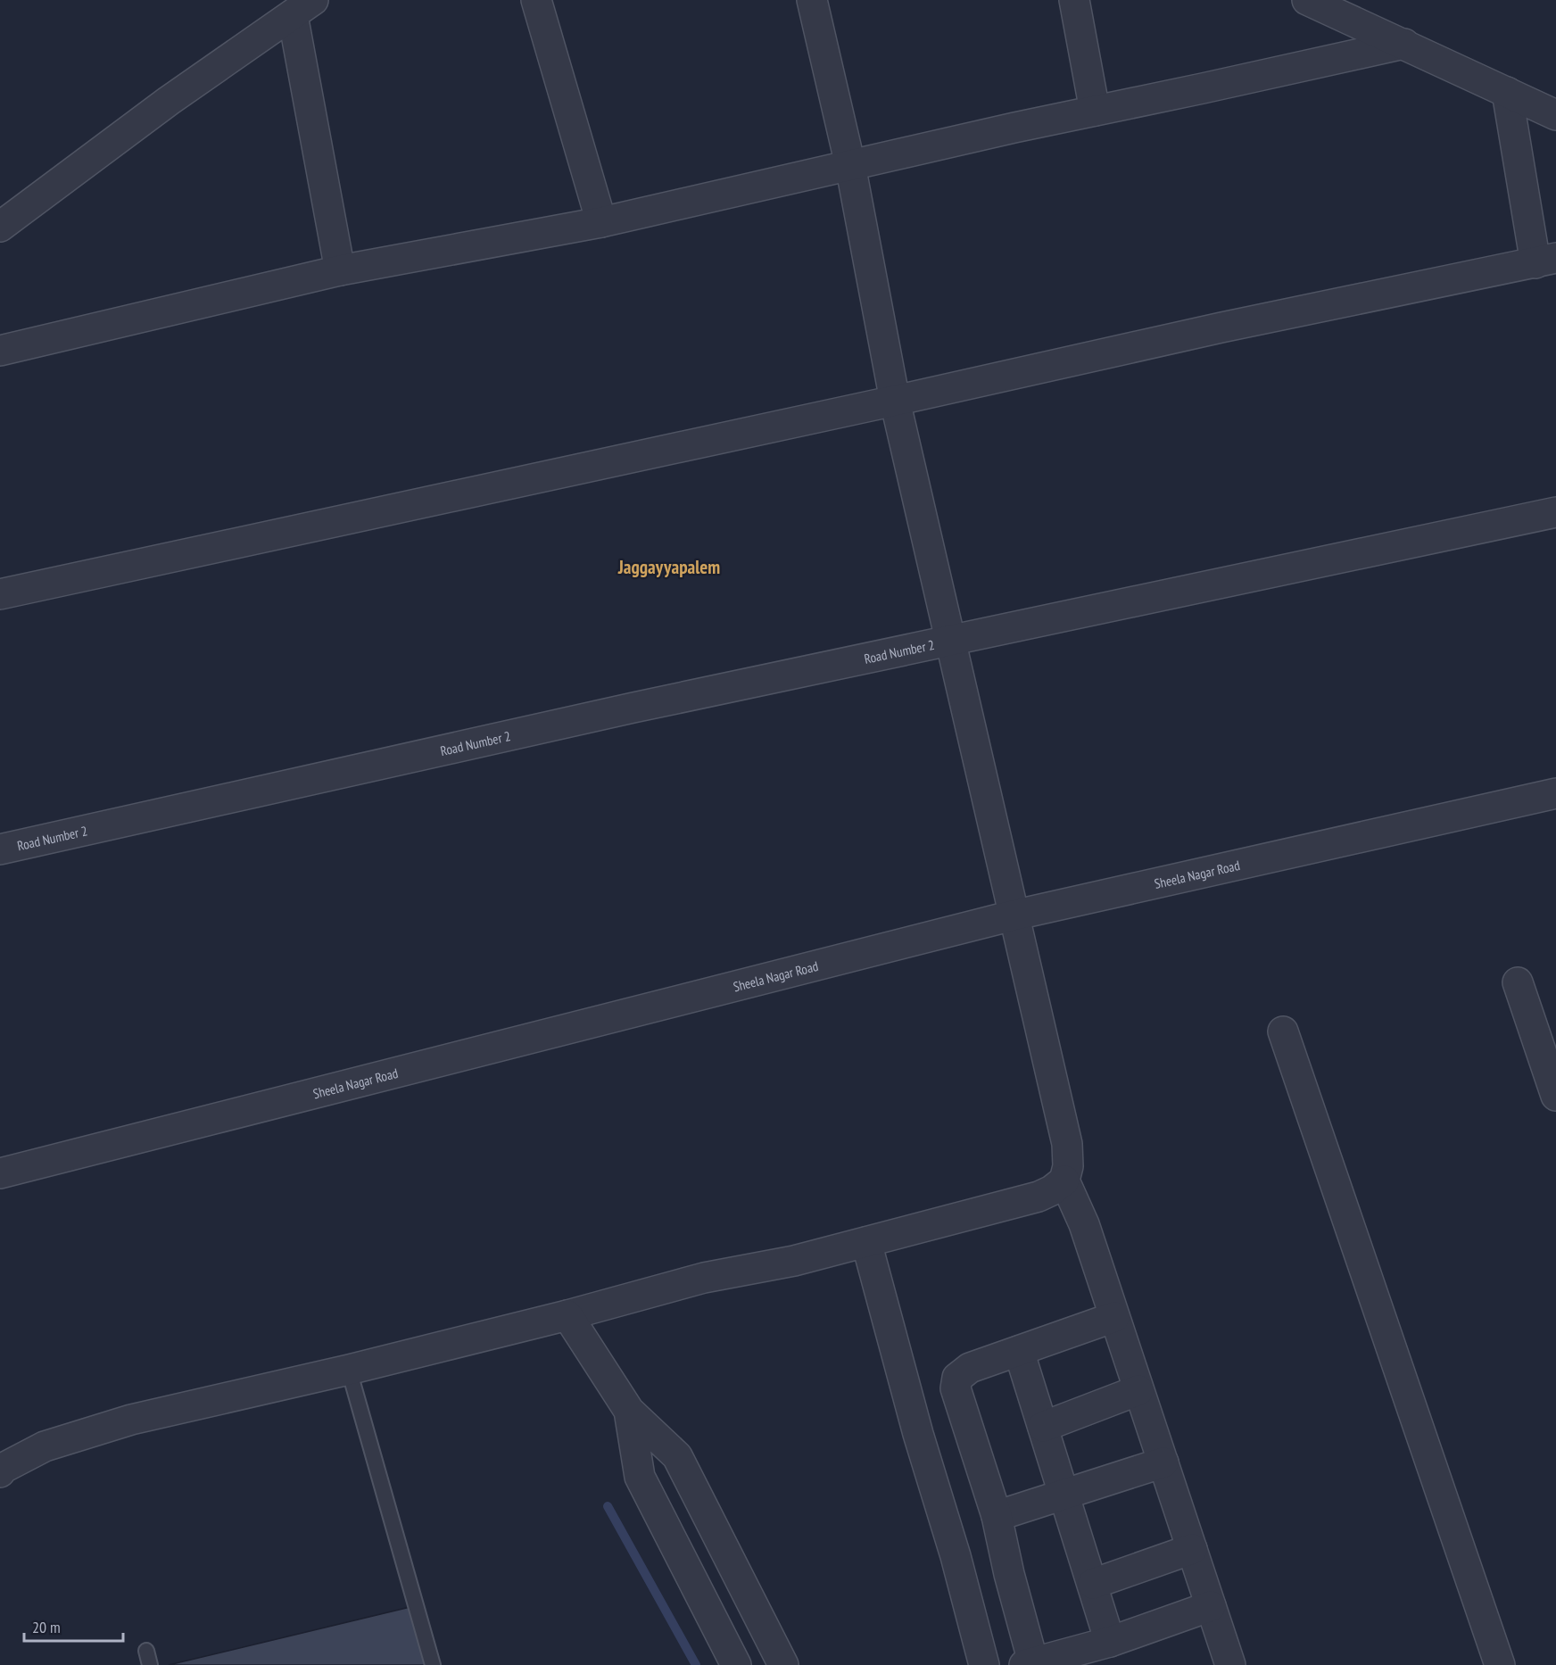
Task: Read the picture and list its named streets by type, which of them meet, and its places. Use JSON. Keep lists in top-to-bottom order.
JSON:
{
  "streets": {
    "street": ["Road Number 2", "Sheela Nagar Road"]
  },
  "districts": ["Jaggayyapalem"],
  "scale_bar": "20 m"
}
